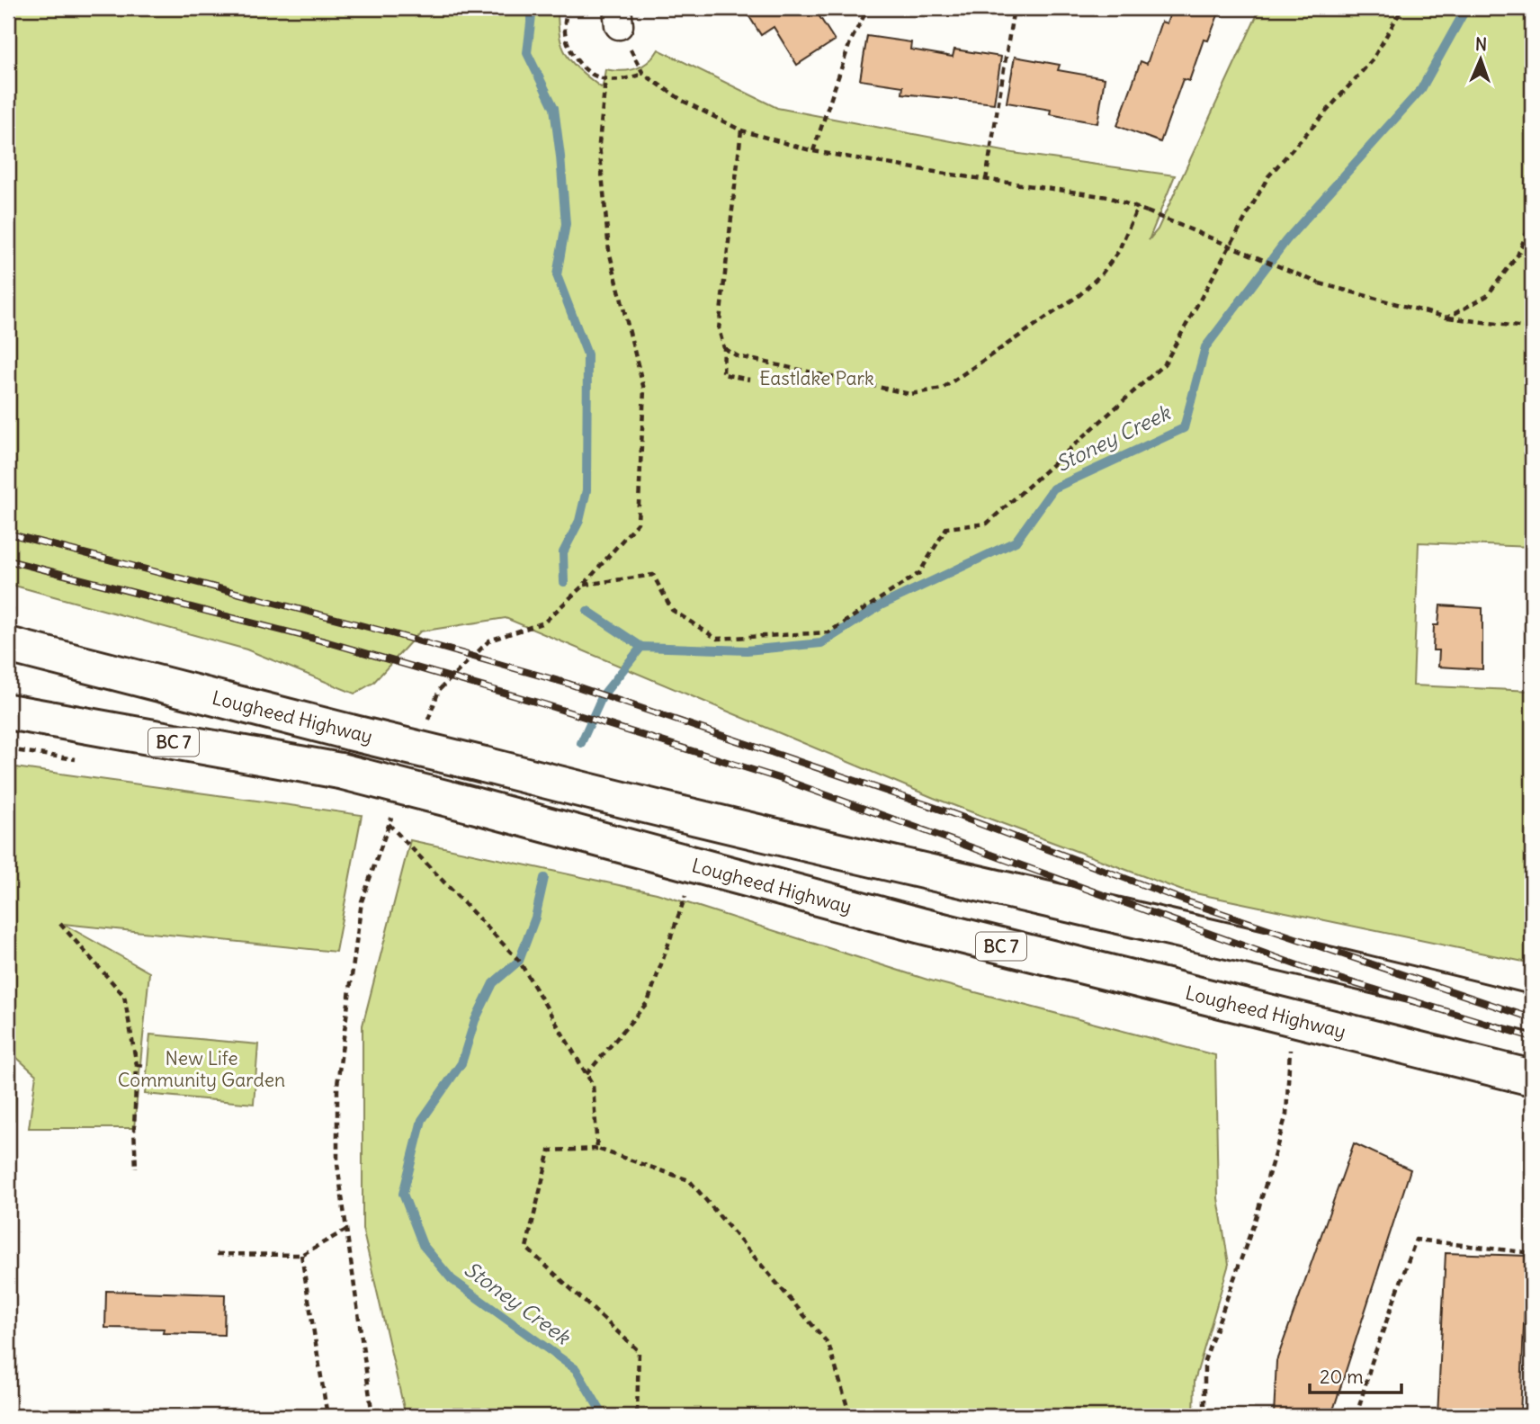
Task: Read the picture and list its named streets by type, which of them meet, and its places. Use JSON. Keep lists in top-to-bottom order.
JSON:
{
  "streets": {
    "main road": ["Lougheed Highway", "BC 7"]
  },
  "water": ["Stoney Creek"],
  "parks": ["Eastlake Park", "New Life Community Garden"],
  "scale_bar": "20 m",
  "north": "top"
}
